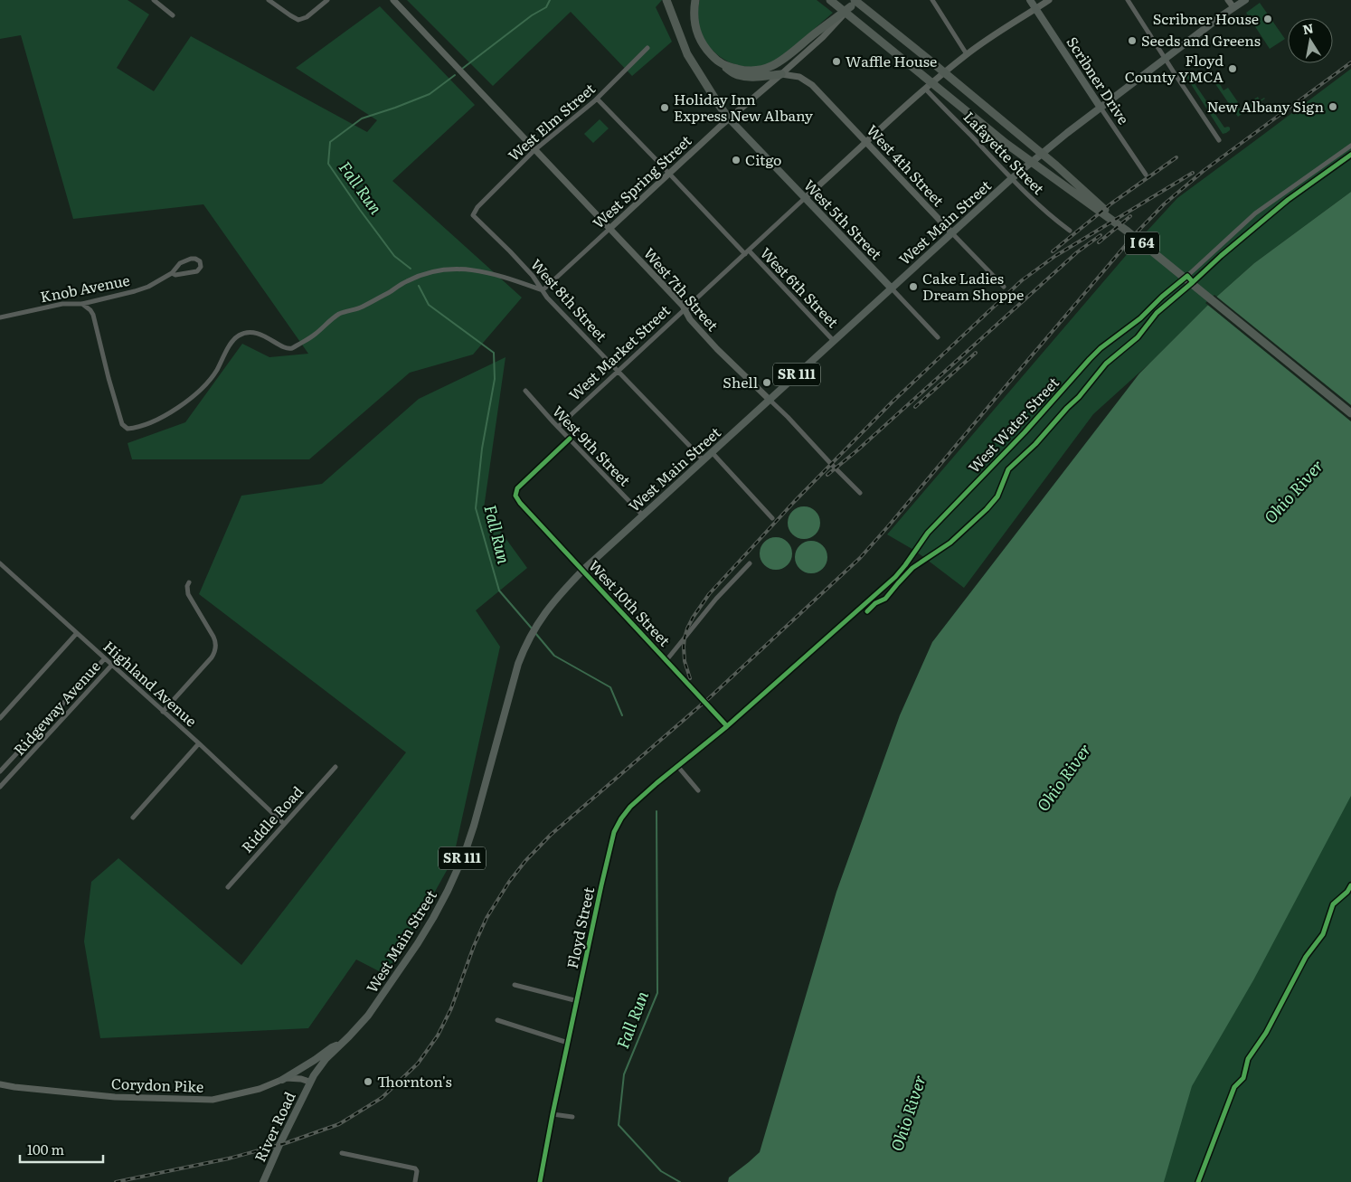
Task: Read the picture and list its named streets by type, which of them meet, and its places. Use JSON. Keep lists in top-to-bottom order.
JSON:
{
  "streets": {
    "highway": ["I 64"],
    "main road": [
      "Scribner Drive",
      "West Spring Street",
      "West 5th Street",
      "West Main Street",
      "SR 111",
      "River Road"
    ],
    "street": [
      "West Elm Street",
      "Lafayette Street",
      "West 4th Street",
      "West 6th Street",
      "Knob Avenue",
      "West 7th Street",
      "West 8th Street",
      "West Market Street",
      "West Water Street",
      "West 9th Street",
      "West 10th Street",
      "Highland Avenue",
      "Ridgeway Avenue",
      "Riddle Road",
      "Floyd Street",
      "Corydon Pike"
    ]
  },
  "crossings": [
    ["Scribner Drive", "West Main Street"],
    ["Scribner Drive", "West Market Street"],
    ["West Elm Street", "West 6th Street"],
    ["West Elm Street", "West 7th Street"],
    ["West Elm Street", "West 8th Street"],
    ["Lafayette Street", "West Main Street"],
    ["Lafayette Street", "West Market Street"],
    ["West 4th Street", "West Spring Street"],
    ["West 4th Street", "West Main Street"],
    ["West 4th Street", "West Market Street"],
    ["West Spring Street", "West 5th Street"],
    ["West Spring Street", "I 64"],
    ["West Spring Street", "West 6th Street"],
    ["West Spring Street", "West 7th Street"],
    ["West Spring Street", "West 8th Street"],
    ["West 5th Street", "West Main Street"],
    ["West 5th Street", "West Market Street"],
    ["West Main Street", "West 6th Street"],
    ["West Main Street", "West 7th Street"],
    ["West Main Street", "West 8th Street"],
    ["West Main Street", "West 9th Street"],
    ["West Main Street", "West 10th Street"],
    ["West Main Street", "Corydon Pike"],
    ["West Main Street", "River Road"],
    ["West 6th Street", "West Market Street"],
    ["West 7th Street", "West Market Street"],
    ["West 8th Street", "West Market Street"],
    ["West Market Street", "West 9th Street"],
    ["West 9th Street", "West 10th Street"],
    ["West 10th Street", "Floyd Street"],
    ["Highland Avenue", "Ridgeway Avenue"],
    ["Highland Avenue", "Riddle Road"],
    ["Corydon Pike", "River Road"]
  ],
  "water": ["Fall Run", "Ohio River"],
  "places": [
    "Scribner House",
    "Seeds and Greens",
    "Waffle House",
    "Floyd County YMCA",
    "New Albany Sign",
    "Holiday Inn Express New Albany",
    "Citgo",
    "Cake Ladies Dream Shoppe",
    "Shell",
    "Thornton's"
  ],
  "scale_bar": "100 m",
  "north": "top"
}
